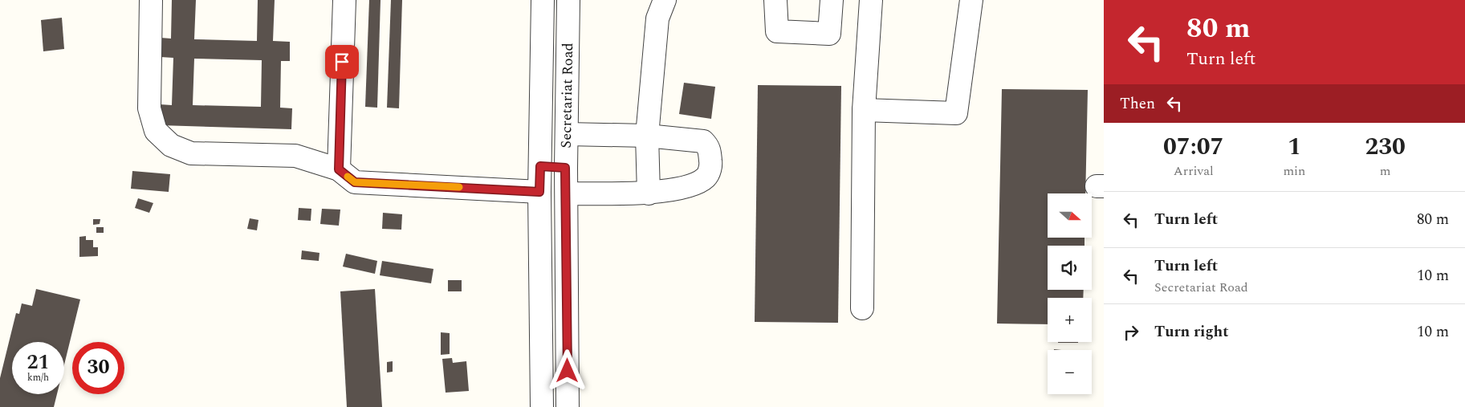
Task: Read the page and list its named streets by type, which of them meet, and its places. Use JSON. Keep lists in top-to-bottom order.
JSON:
{
  "streets": {
    "street": ["Secretariat Road"]
  },
  "north": "right",
  "page": {
    "turn": ["80 m", "Turn left"],
    "then": "Then",
    "eta": [
      "07:07",
      "Arrival",
      "1",
      "min",
      "230",
      "m"
    ],
    "list": [
      {
        "name": "Turn left",
        "value": "80 m"
      },
      {
        "name": "Turn left",
        "note": "Secretariat Road",
        "value": "10 m"
      },
      {
        "name": "Turn right",
        "value": "10 m"
      }
    ],
    "map_buttons": ["+", "−"],
    "speed": "21 km/h",
    "limit": "30"
  }
}
